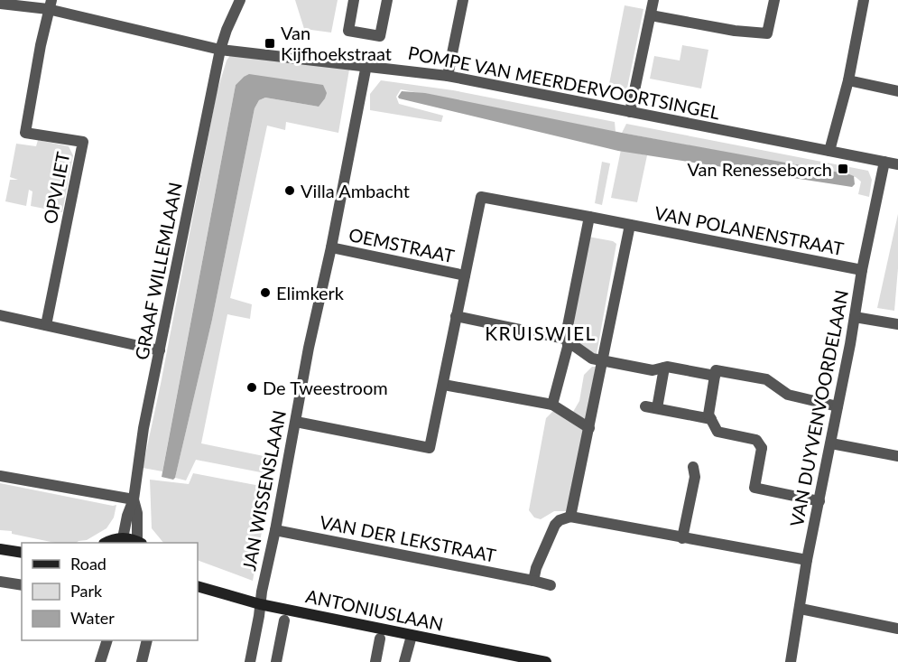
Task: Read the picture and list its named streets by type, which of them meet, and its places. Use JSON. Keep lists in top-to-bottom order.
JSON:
{
  "streets": {
    "main road": ["ANTONIUSLAAN"],
    "street": [
      "POMPE VAN MEERDERVOORTSINGEL",
      "OPVLIET",
      "VAN POLANENSTRAAT",
      "OEMSTRAAT",
      "GRAAF WILLEMLAAN",
      "VAN DUYVENVOORDELAAN",
      "JAN WISSENSLAAN",
      "VAN DER LEKSTRAAT"
    ]
  },
  "crossings": [
    ["POMPE VAN MEERDERVOORTSINGEL", "OPVLIET"],
    ["POMPE VAN MEERDERVOORTSINGEL", "GRAAF WILLEMLAAN"],
    ["POMPE VAN MEERDERVOORTSINGEL", "VAN DUYVENVOORDELAAN"],
    ["POMPE VAN MEERDERVOORTSINGEL", "JAN WISSENSLAAN"],
    ["VAN POLANENSTRAAT", "OEMSTRAAT"],
    ["VAN POLANENSTRAAT", "VAN DUYVENVOORDELAAN"],
    ["VAN POLANENSTRAAT", "JAN WISSENSLAAN"],
    ["OEMSTRAAT", "JAN WISSENSLAAN"],
    ["JAN WISSENSLAAN", "VAN DER LEKSTRAAT"],
    ["JAN WISSENSLAAN", "ANTONIUSLAAN"]
  ],
  "districts": ["KRUISWIEL"],
  "places": {
    "transit": ["Van Kijfhoekstraat", "Van Renesseborch"],
    "other": ["Villa Ambacht", "Elimkerk", "De Tweestroom"]
  },
  "legend": ["Road", "Park", "Water"]
}
